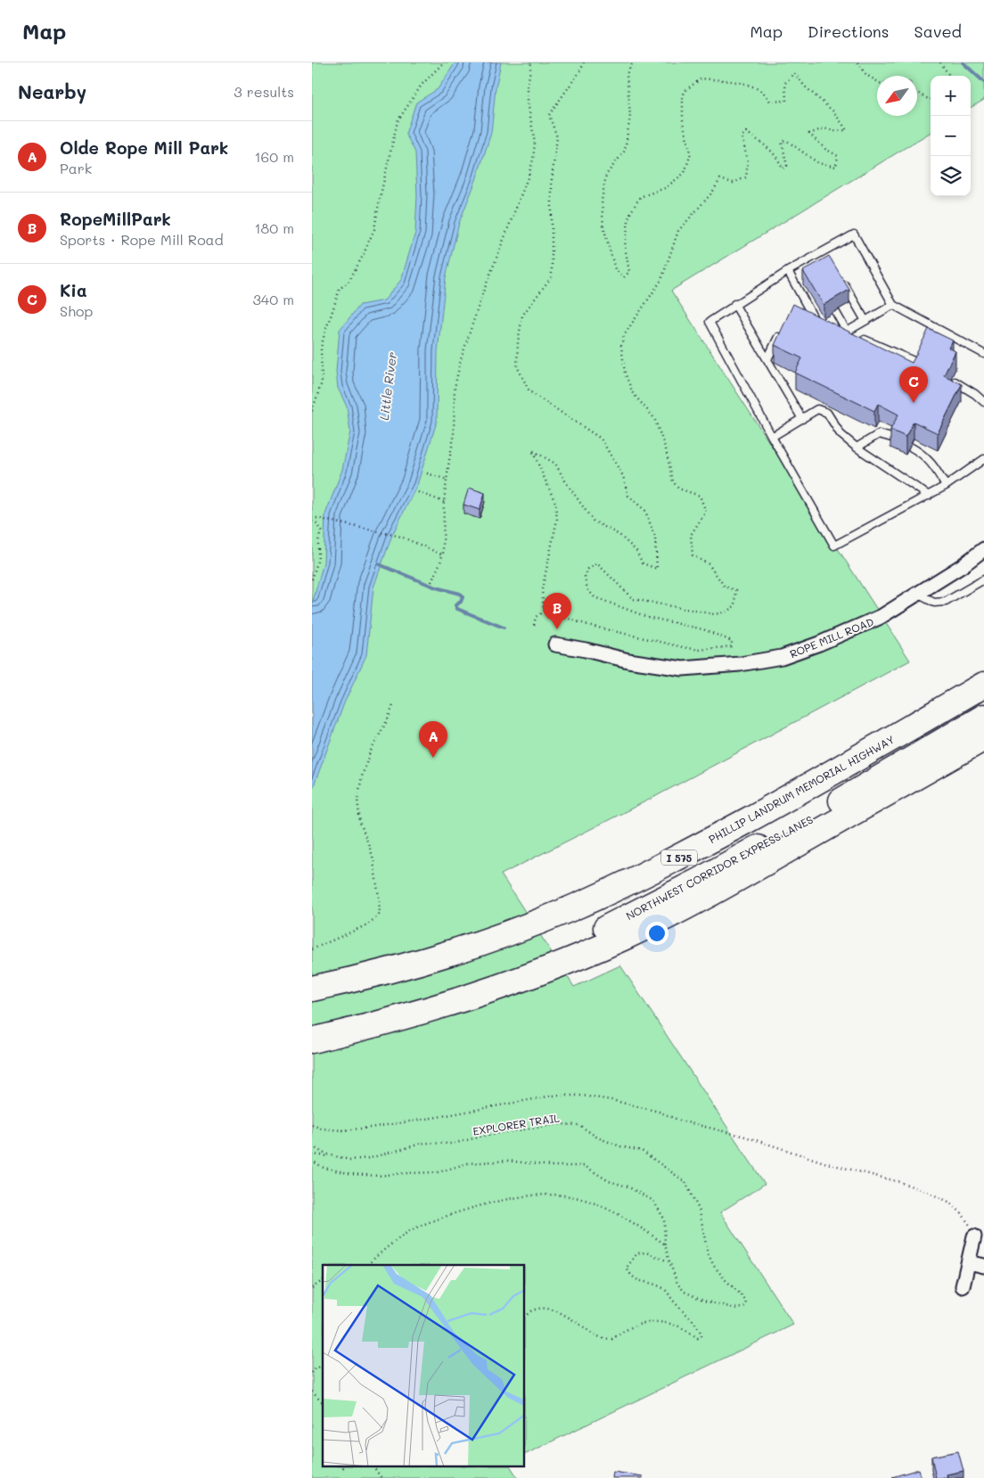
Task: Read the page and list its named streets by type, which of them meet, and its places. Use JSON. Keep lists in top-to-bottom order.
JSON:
{
  "streets": {
    "highway": ["PHILLIP LANDRUM MEMORIAL HIGHWAY", "I 575", "NORTHWEST CORRIDOR EXPRESS LANES"],
    "street": ["ROPE MILL ROAD"],
    "path": ["EXPLORER TRAIL"]
  },
  "water": ["Little River"],
  "north": "bottom left",
  "page": {
    "header": "Map",
    "nav": ["Map", "Directions", "Saved"],
    "heading": ["Nearby", "3 results"],
    "map_buttons": ["+", "−"],
    "list": [
      {
        "mark": "A",
        "name": "Olde Rope Mill Park",
        "note": "Park",
        "value": "160 m"
      },
      {
        "mark": "B",
        "name": "RopeMillPark",
        "note": "Sports · Rope Mill Road",
        "value": "180 m"
      },
      {
        "mark": "C",
        "name": "Kia",
        "note": "Shop",
        "value": "340 m"
      }
    ],
    "pins": ["C", "B", "A"]
  }
}
